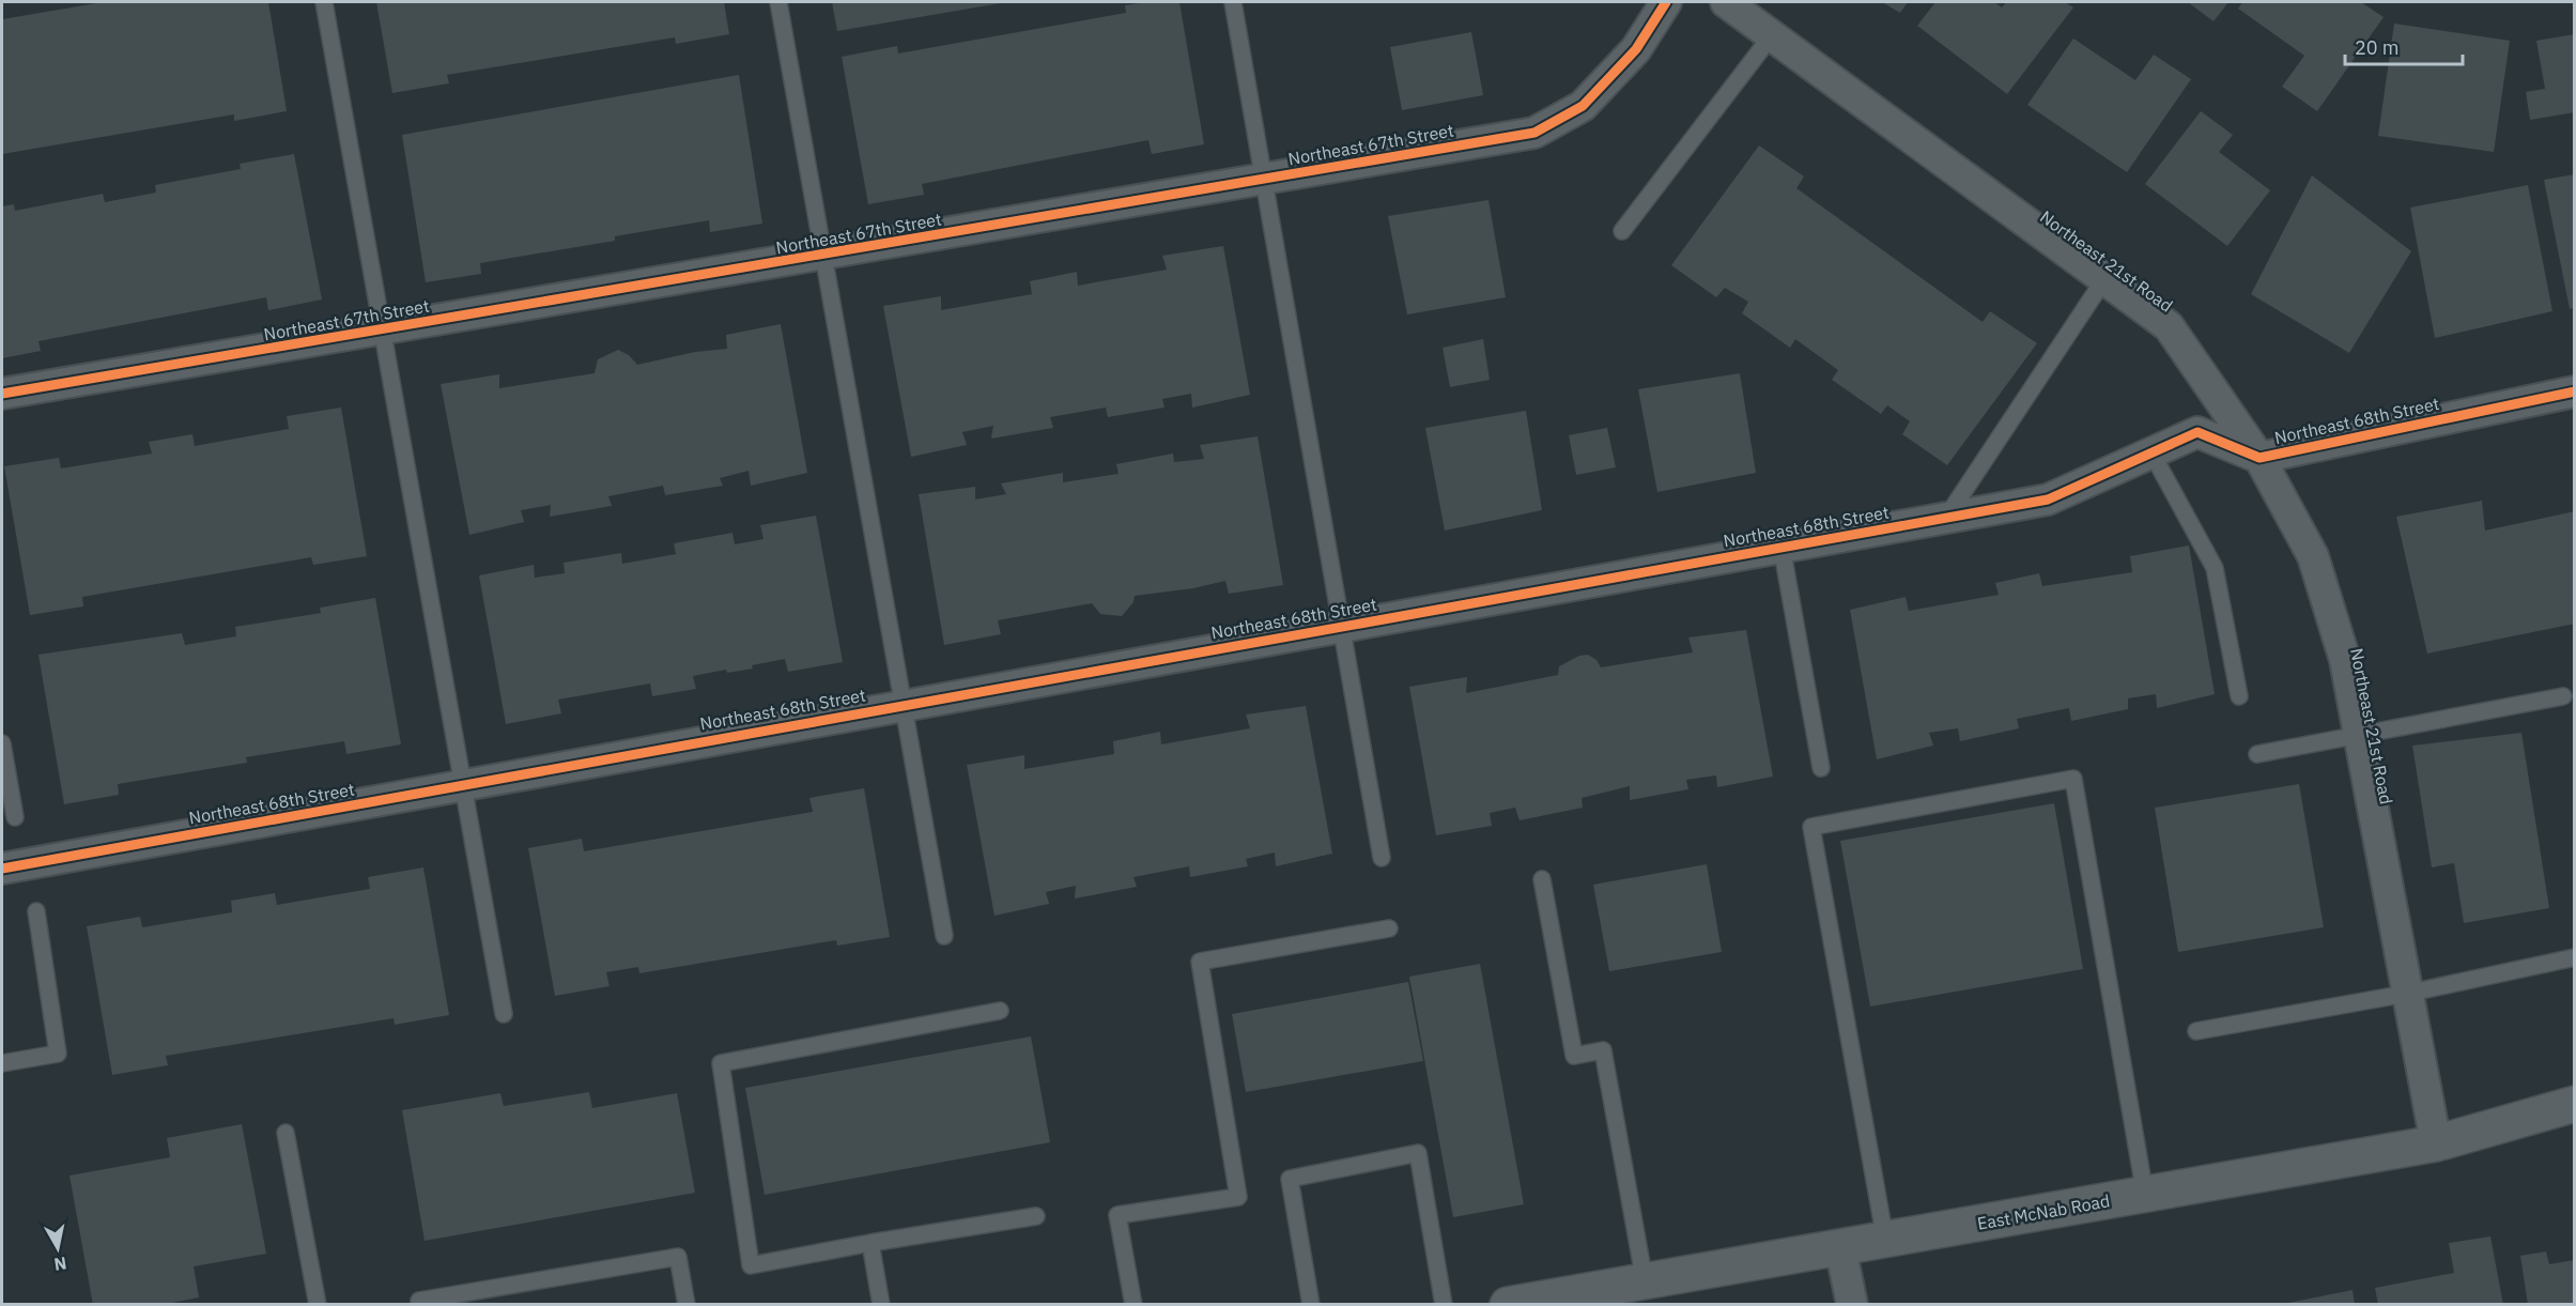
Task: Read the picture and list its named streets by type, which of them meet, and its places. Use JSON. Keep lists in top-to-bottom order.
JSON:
{
  "streets": {
    "street": [
      "Northeast 67th Street",
      "Northeast 21st Road",
      "Northeast 68th Street",
      "East McNab Road"
    ]
  },
  "crossings": [
    ["Northeast 21st Road", "Northeast 68th Street"],
    ["Northeast 21st Road", "East McNab Road"]
  ],
  "scale_bar": "20 m",
  "north": "bottom"
}
